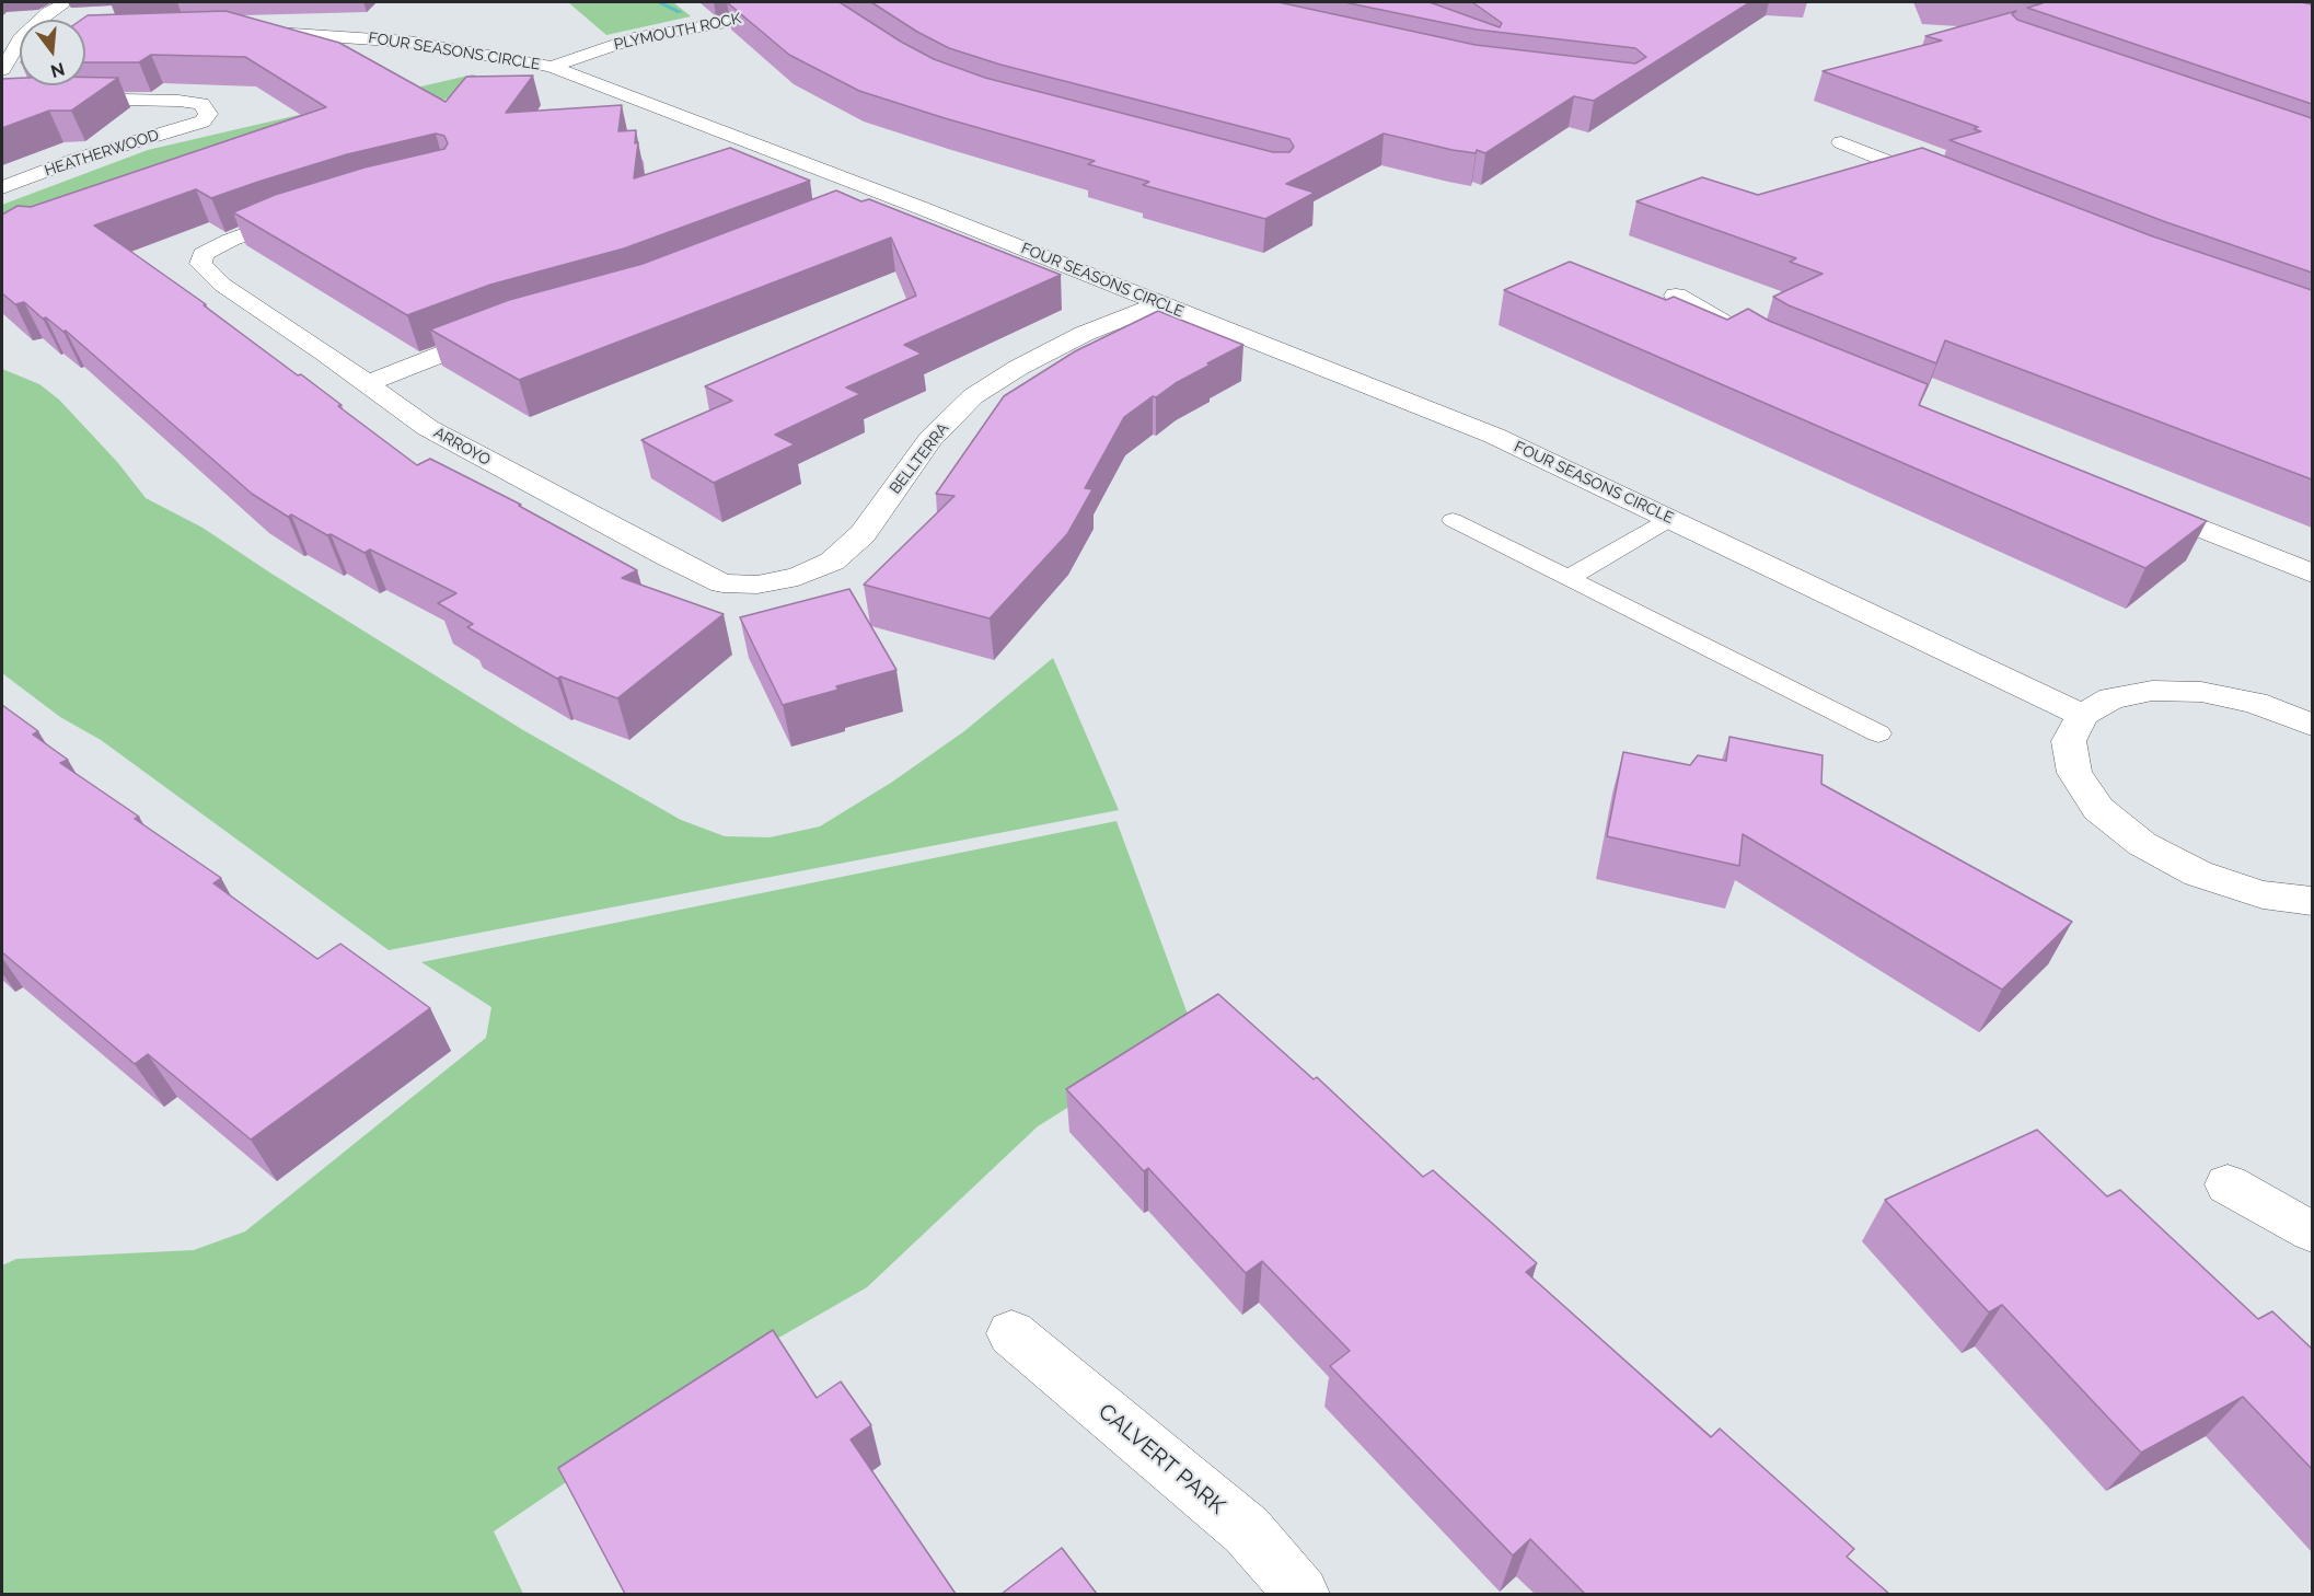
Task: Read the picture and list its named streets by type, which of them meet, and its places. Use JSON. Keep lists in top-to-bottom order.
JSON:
{
  "streets": {
    "street": [
      "PLYMOUTH ROCK",
      "FOUR SEASONS CIRCLE",
      "HEATHERWOOD",
      "ARROYO",
      "BELLTERRA",
      "CALVERT PARK"
    ]
  },
  "crossings": [
    ["PLYMOUTH ROCK", "FOUR SEASONS CIRCLE"],
    ["FOUR SEASONS CIRCLE", "BELLTERRA"],
    ["ARROYO", "BELLTERRA"]
  ],
  "north": "bottom"
}
